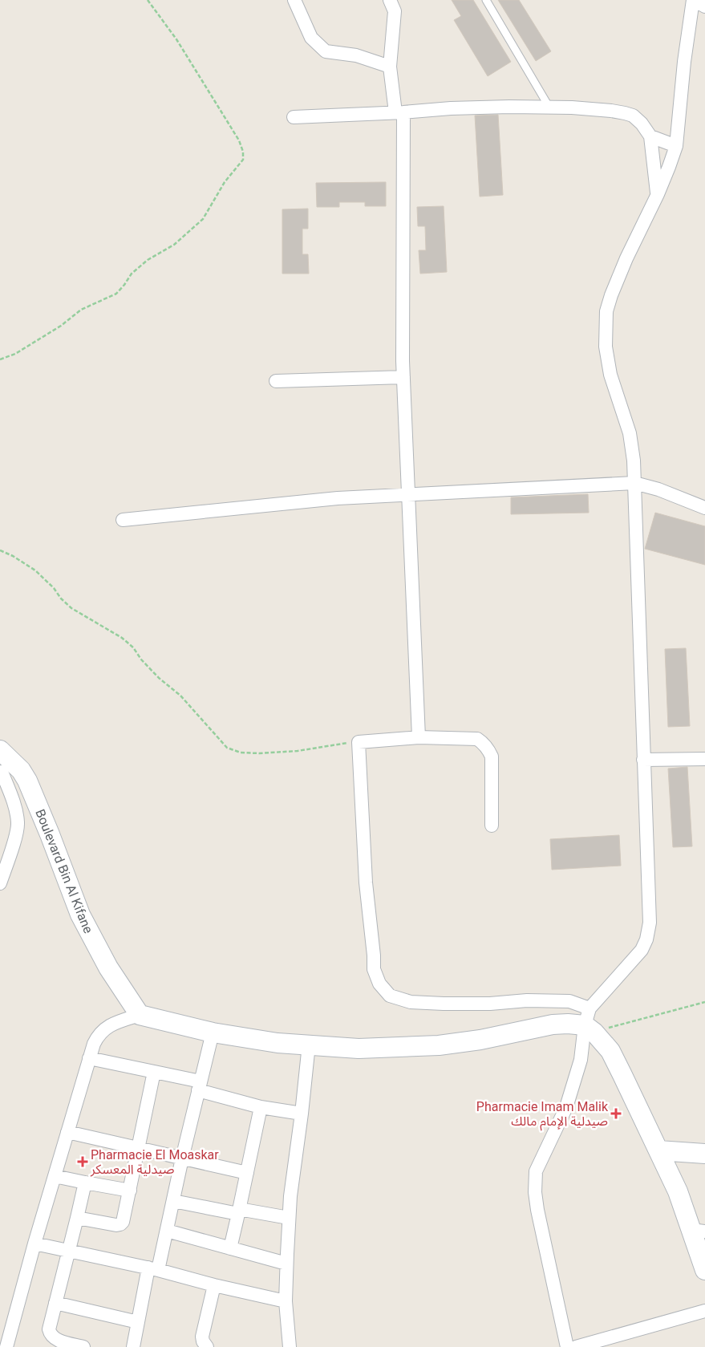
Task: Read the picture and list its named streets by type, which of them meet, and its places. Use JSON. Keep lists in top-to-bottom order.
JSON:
{
  "streets": {
    "street": ["Boulevard Bin Al Kifane"]
  },
  "places": {
    "health": ["Pharmacie Imam Malik صيدلية الإمام مالك", "Pharmacie El Moaskar صيدلية المعسكر"]
  }
}
